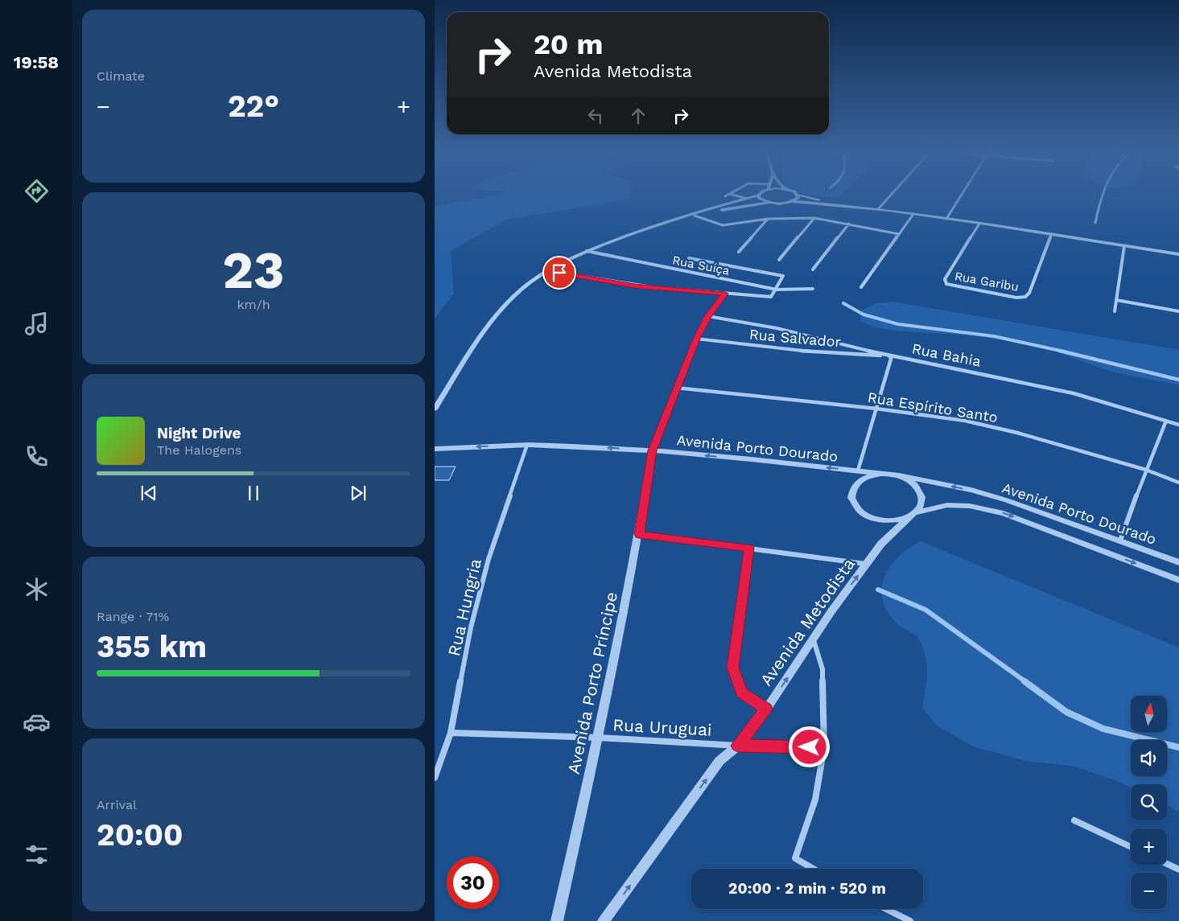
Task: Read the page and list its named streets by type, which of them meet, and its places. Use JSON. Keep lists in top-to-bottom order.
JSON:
{
  "streets": {
    "street": [
      "Rua Suíça",
      "Rua Garibu",
      "Rua Salvador",
      "Rua Bahia",
      "Rua Espírito Santo",
      "Avenida Porto Dourado",
      "Rua Hungria",
      "Avenida Metodista",
      "Avenida Porto Príncipe",
      "Rua Uruguai"
    ]
  },
  "crossings": [
    ["Rua Salvador", "Rua Bahia"],
    ["Avenida Porto Dourado", "Rua Hungria"],
    ["Avenida Porto Dourado", "Avenida Metodista"],
    ["Avenida Porto Dourado", "Avenida Porto Príncipe"],
    ["Rua Hungria", "Rua Uruguai"],
    ["Avenida Metodista", "Rua Uruguai"],
    ["Avenida Porto Príncipe", "Rua Uruguai"]
  ],
  "one_way": ["Avenida Metodista"],
  "north": "top",
  "page": {
    "tabs": "19:58",
    "tile": [
      "Climate",
      ["23", "km/h"],
      ["Range · 71%", "355 km"],
      ["Arrival", "20:00"]
    ],
    "turn": ["20 m", "Avenida Metodista"],
    "heat": ["−", "22°", "+"],
    "song": ["Night Drive", "The Halogens"],
    "map_buttons": ["+", "−"],
    "limit": "30",
    "trip": "20:00 · 2 min · 520 m"
  }
}
